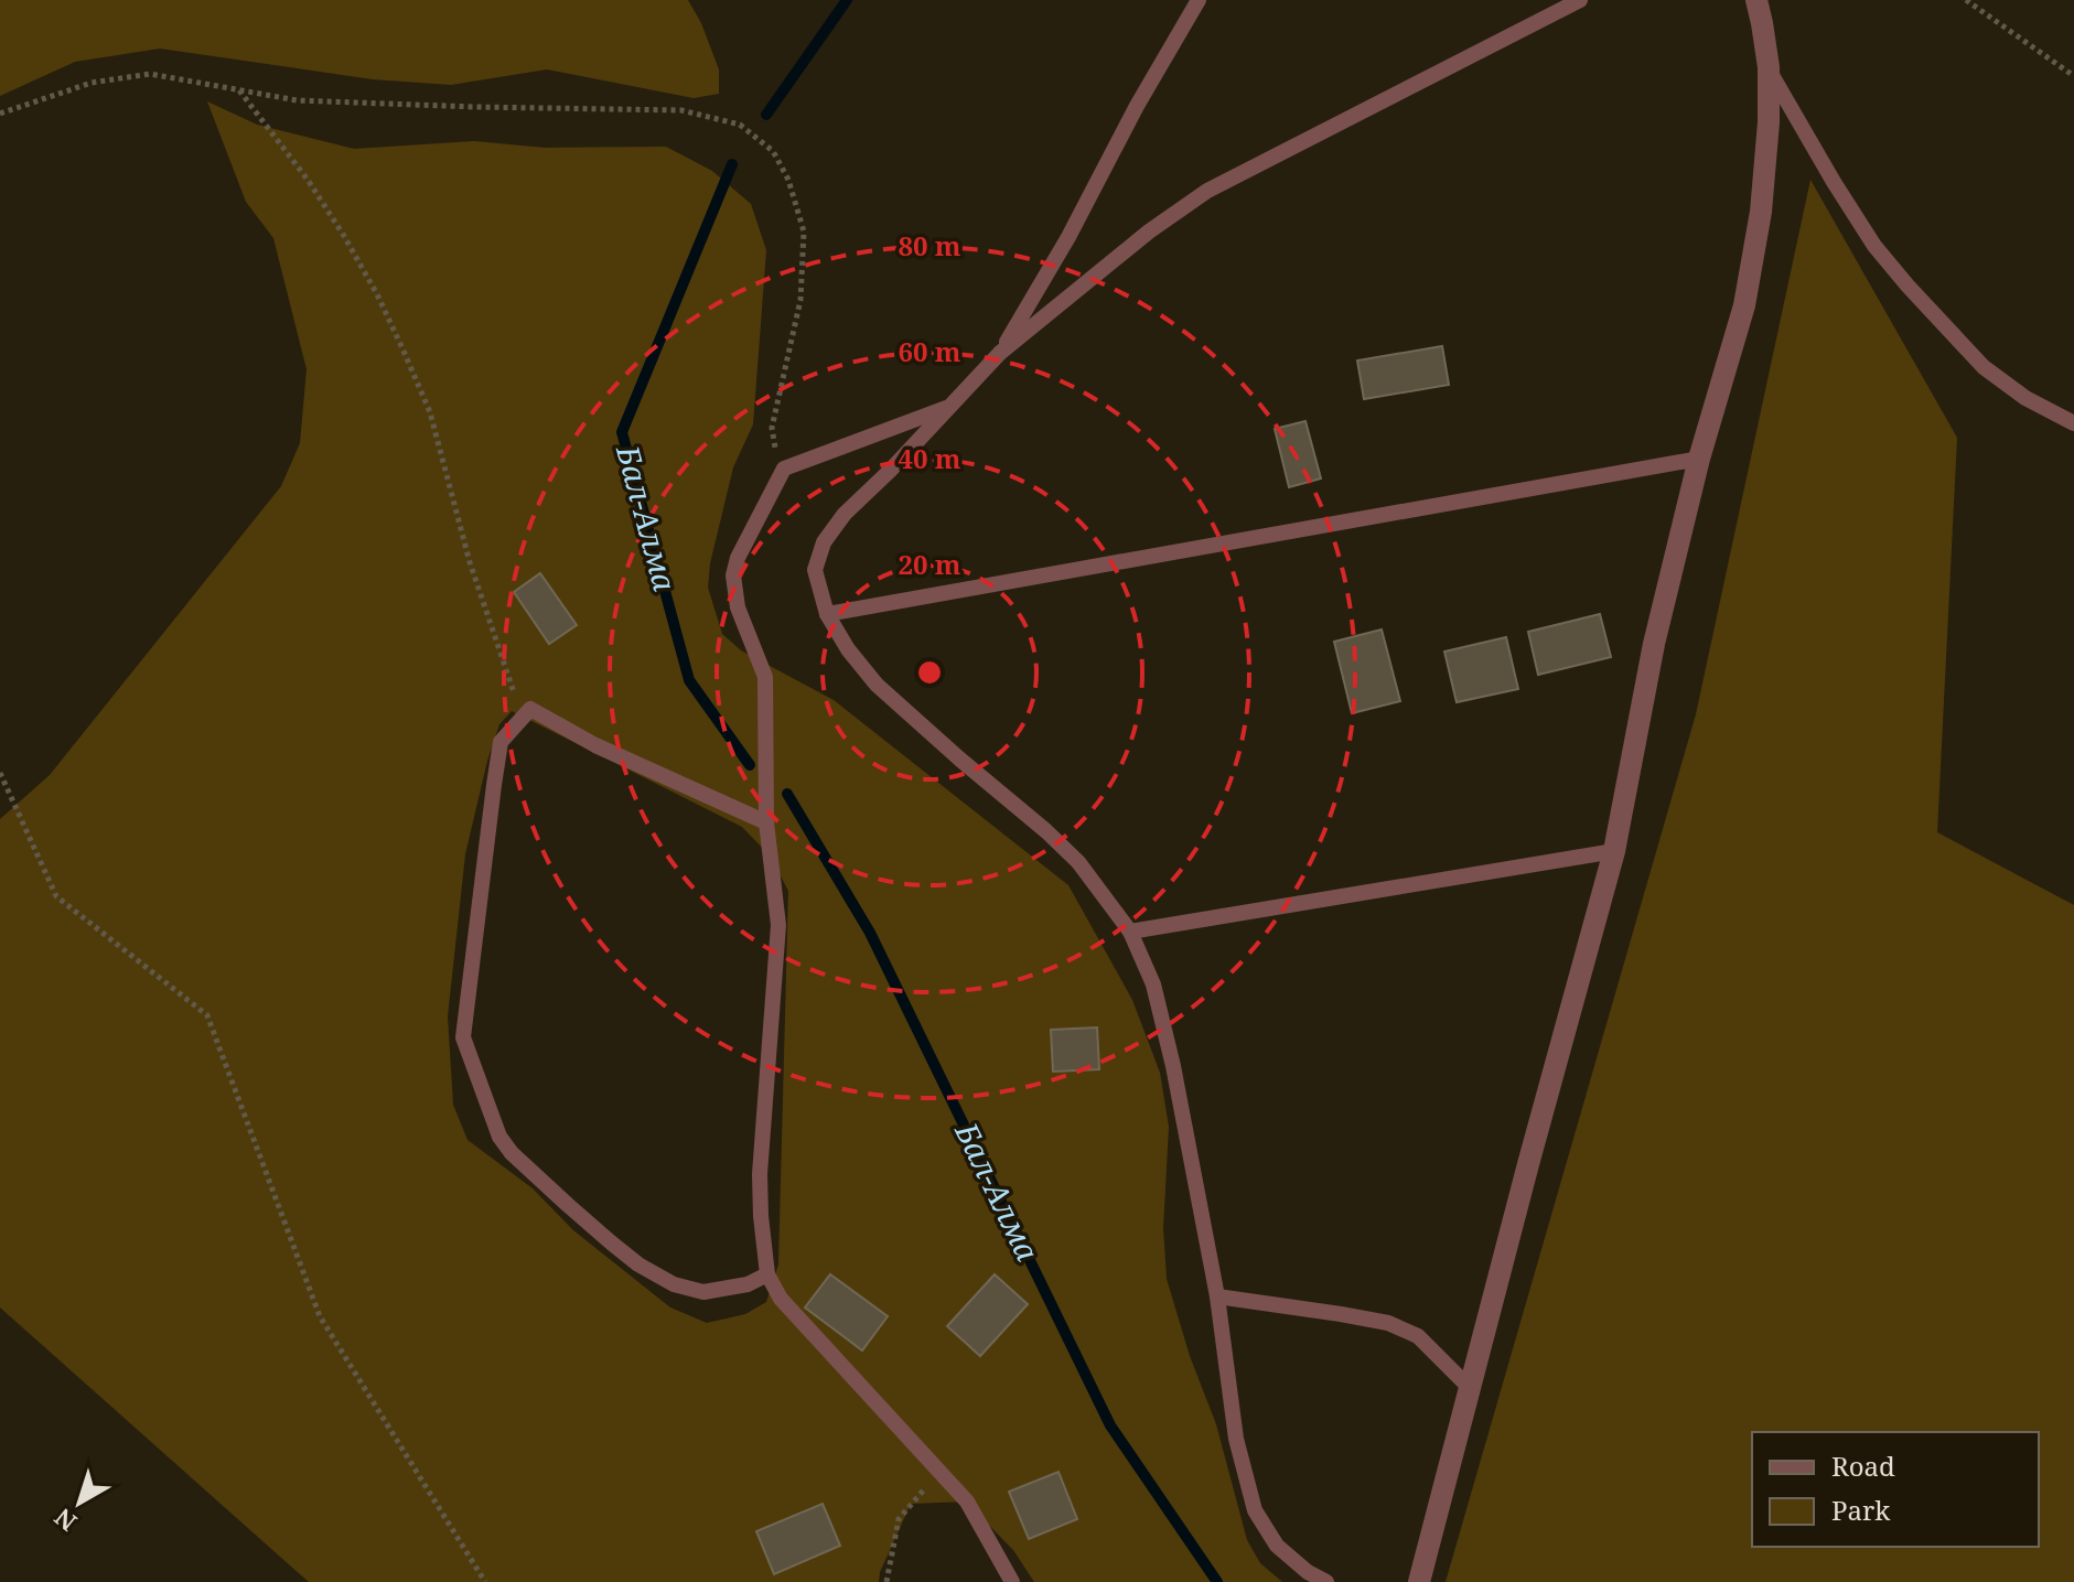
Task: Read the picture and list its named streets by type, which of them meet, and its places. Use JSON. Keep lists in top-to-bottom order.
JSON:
{
  "water": ["Бал-Алма"],
  "legend": ["Road", "Park"],
  "north": "bottom left",
  "rings": [
    "80 m",
    "60 m",
    "40 m",
    "20 m"
  ]
}
